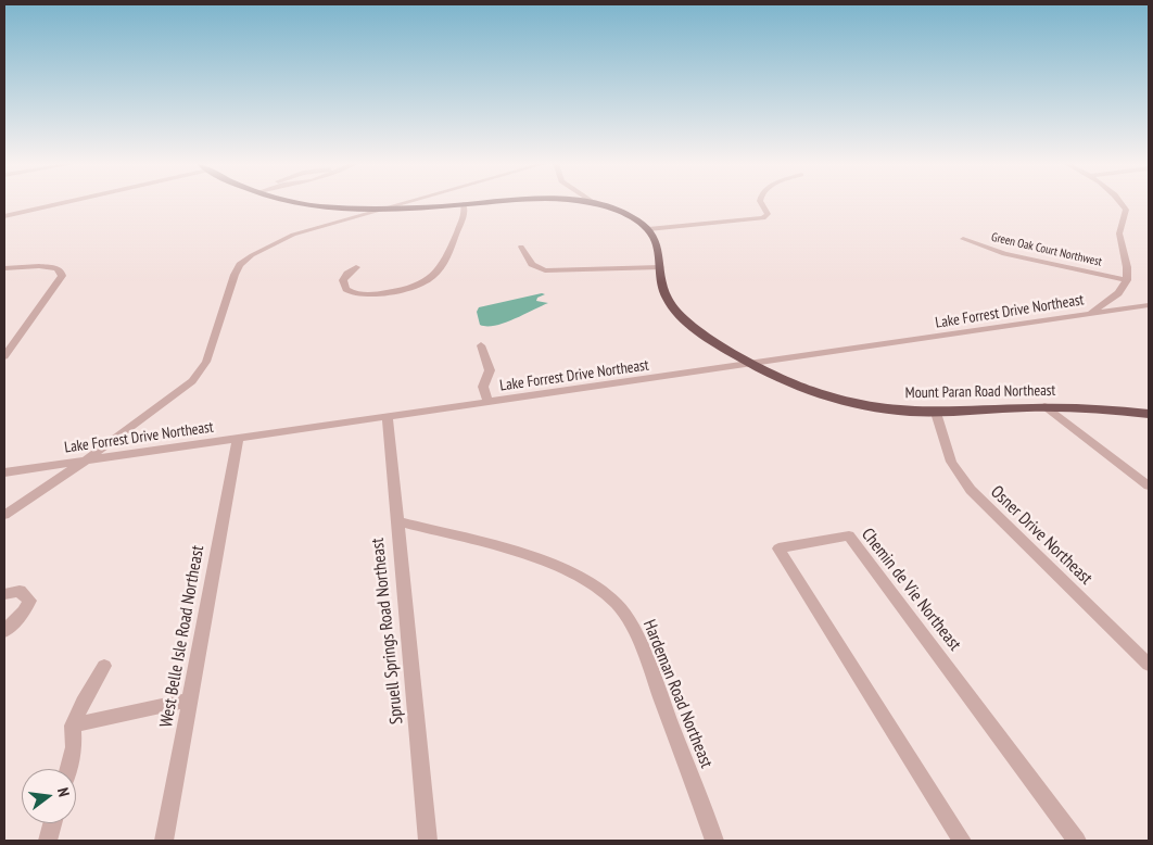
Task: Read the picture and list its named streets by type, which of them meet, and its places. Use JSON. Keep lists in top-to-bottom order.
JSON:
{
  "streets": {
    "main road": ["Mount Paran Road Northeast"],
    "street": [
      "Green Oak Court Northwest",
      "Lake Forrest Drive Northeast",
      "Osner Drive Northeast",
      "Chemin de Vie Northeast",
      "Spruell Springs Road Northeast",
      "West Belle Isle Road Northeast",
      "Hardeman Road Northeast"
    ]
  },
  "crossings": [
    ["Lake Forrest Drive Northeast", "Mount Paran Road Northeast"],
    ["Lake Forrest Drive Northeast", "Spruell Springs Road Northeast"],
    ["Lake Forrest Drive Northeast", "West Belle Isle Road Northeast"],
    ["Mount Paran Road Northeast", "Osner Drive Northeast"],
    ["Spruell Springs Road Northeast", "Hardeman Road Northeast"]
  ],
  "north": "right"
}
